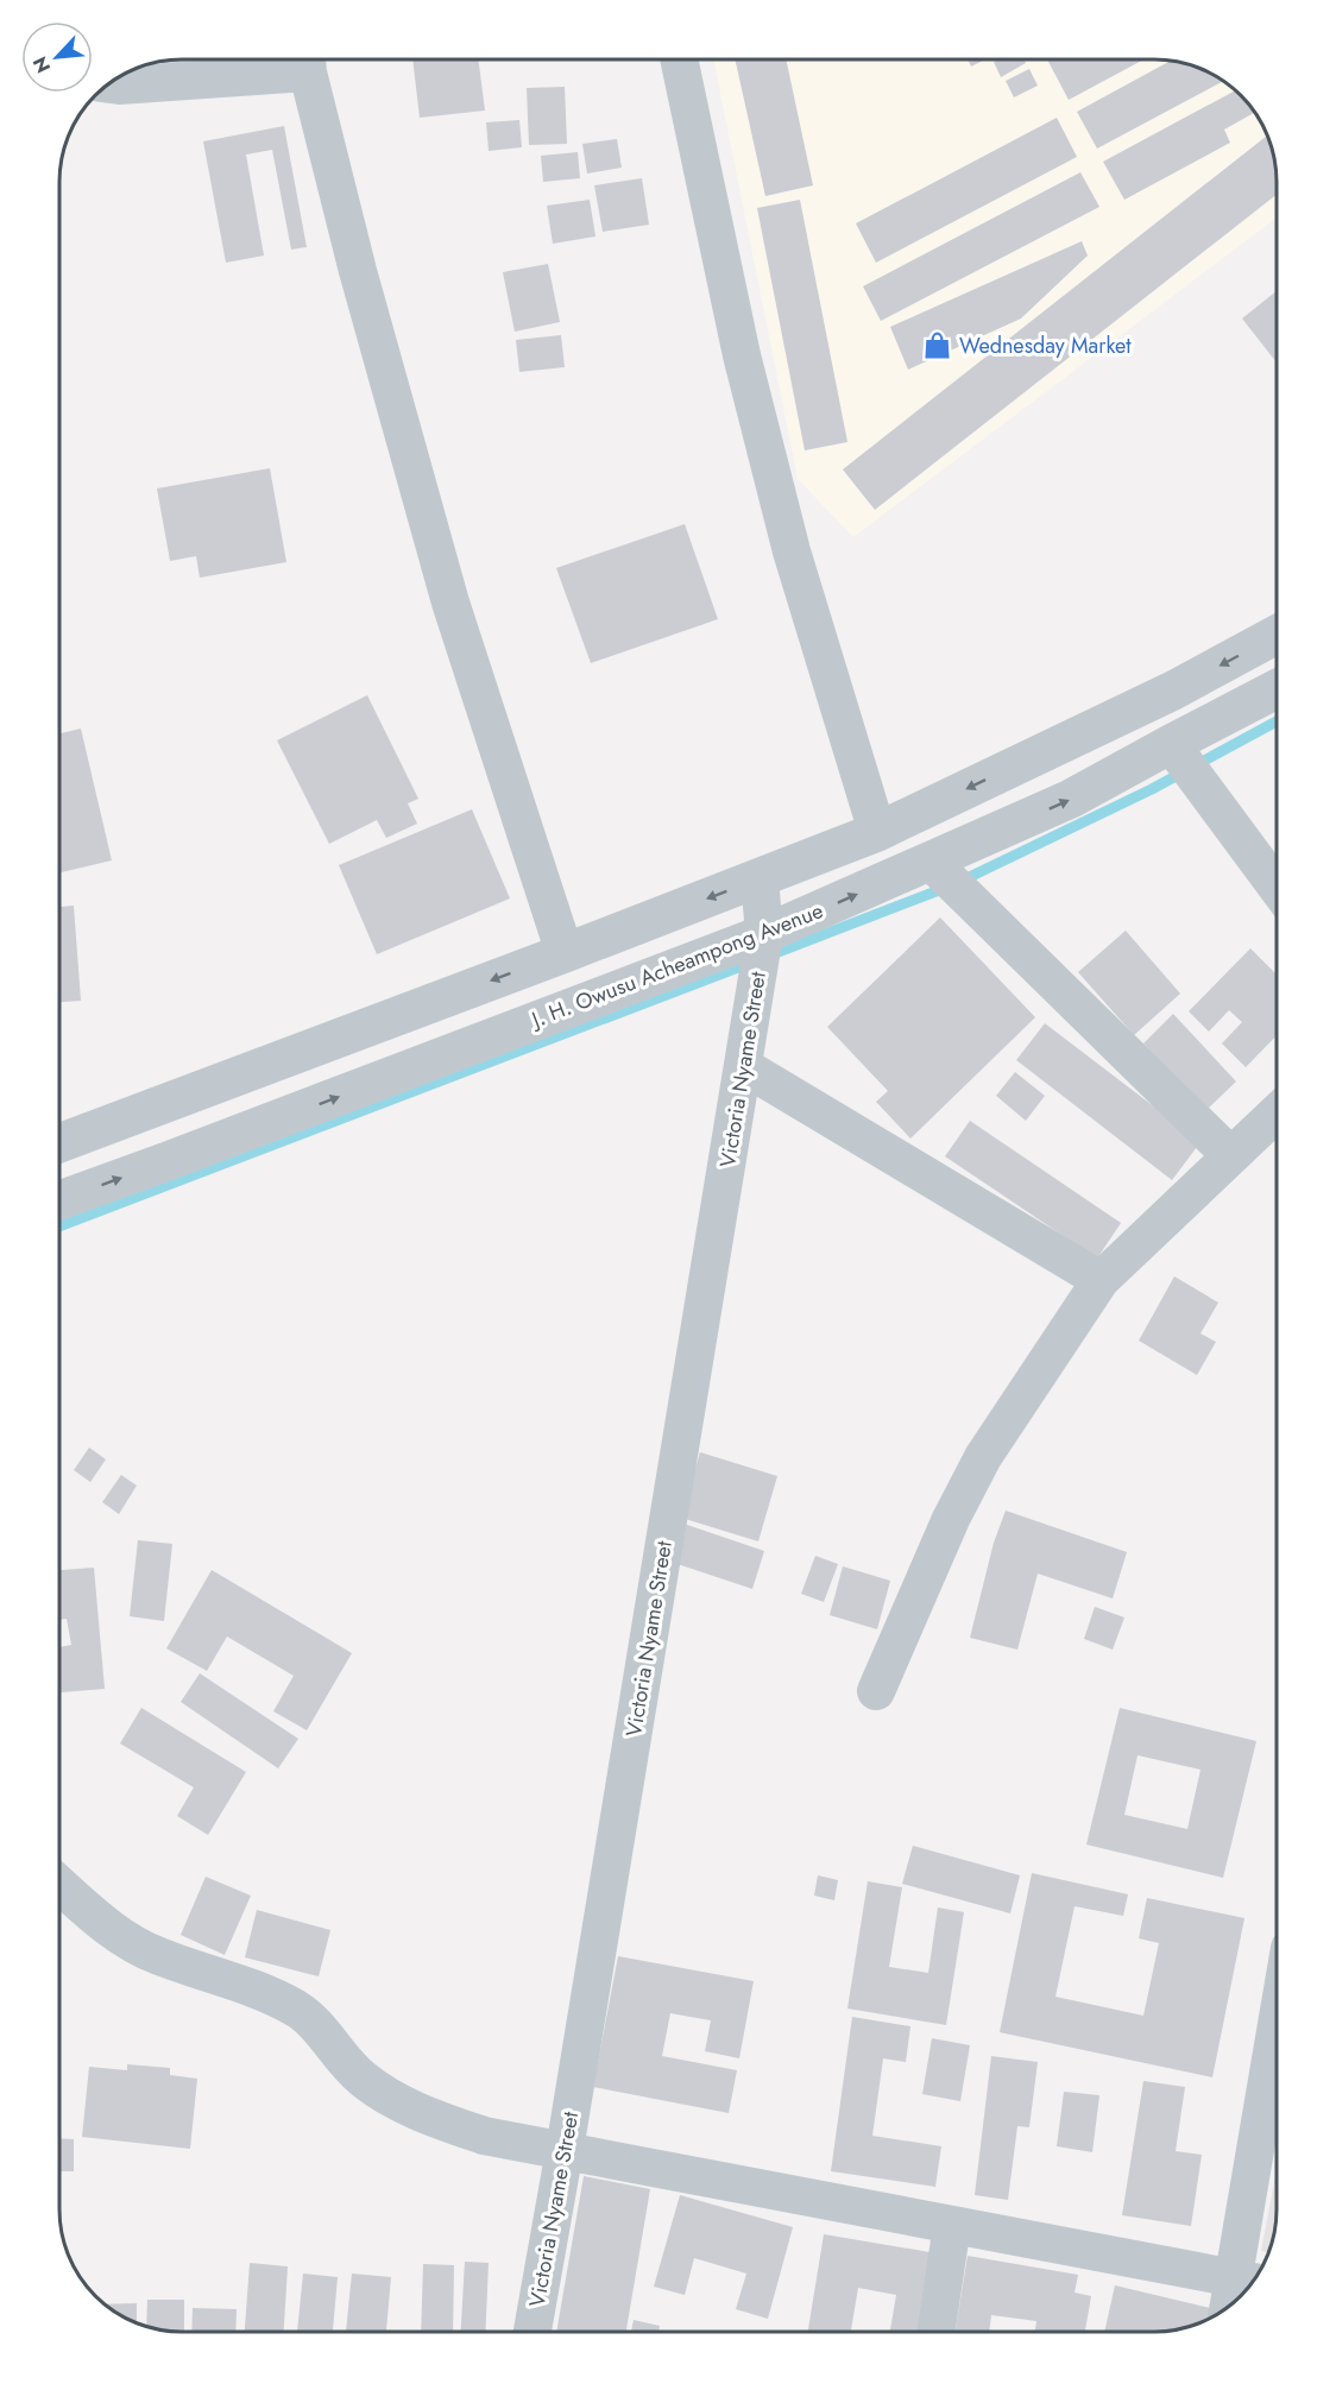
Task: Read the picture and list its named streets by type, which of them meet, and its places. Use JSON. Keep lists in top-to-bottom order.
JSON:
{
  "streets": {
    "street": ["J. H. Owusu Acheampong Avenue", "Victoria Nyame Street"]
  },
  "crossings": [
    ["J. H. Owusu Acheampong Avenue", "Victoria Nyame Street"]
  ],
  "places": {
    "shop": ["Wednesday Market"]
  },
  "north": "bottom left"
}
